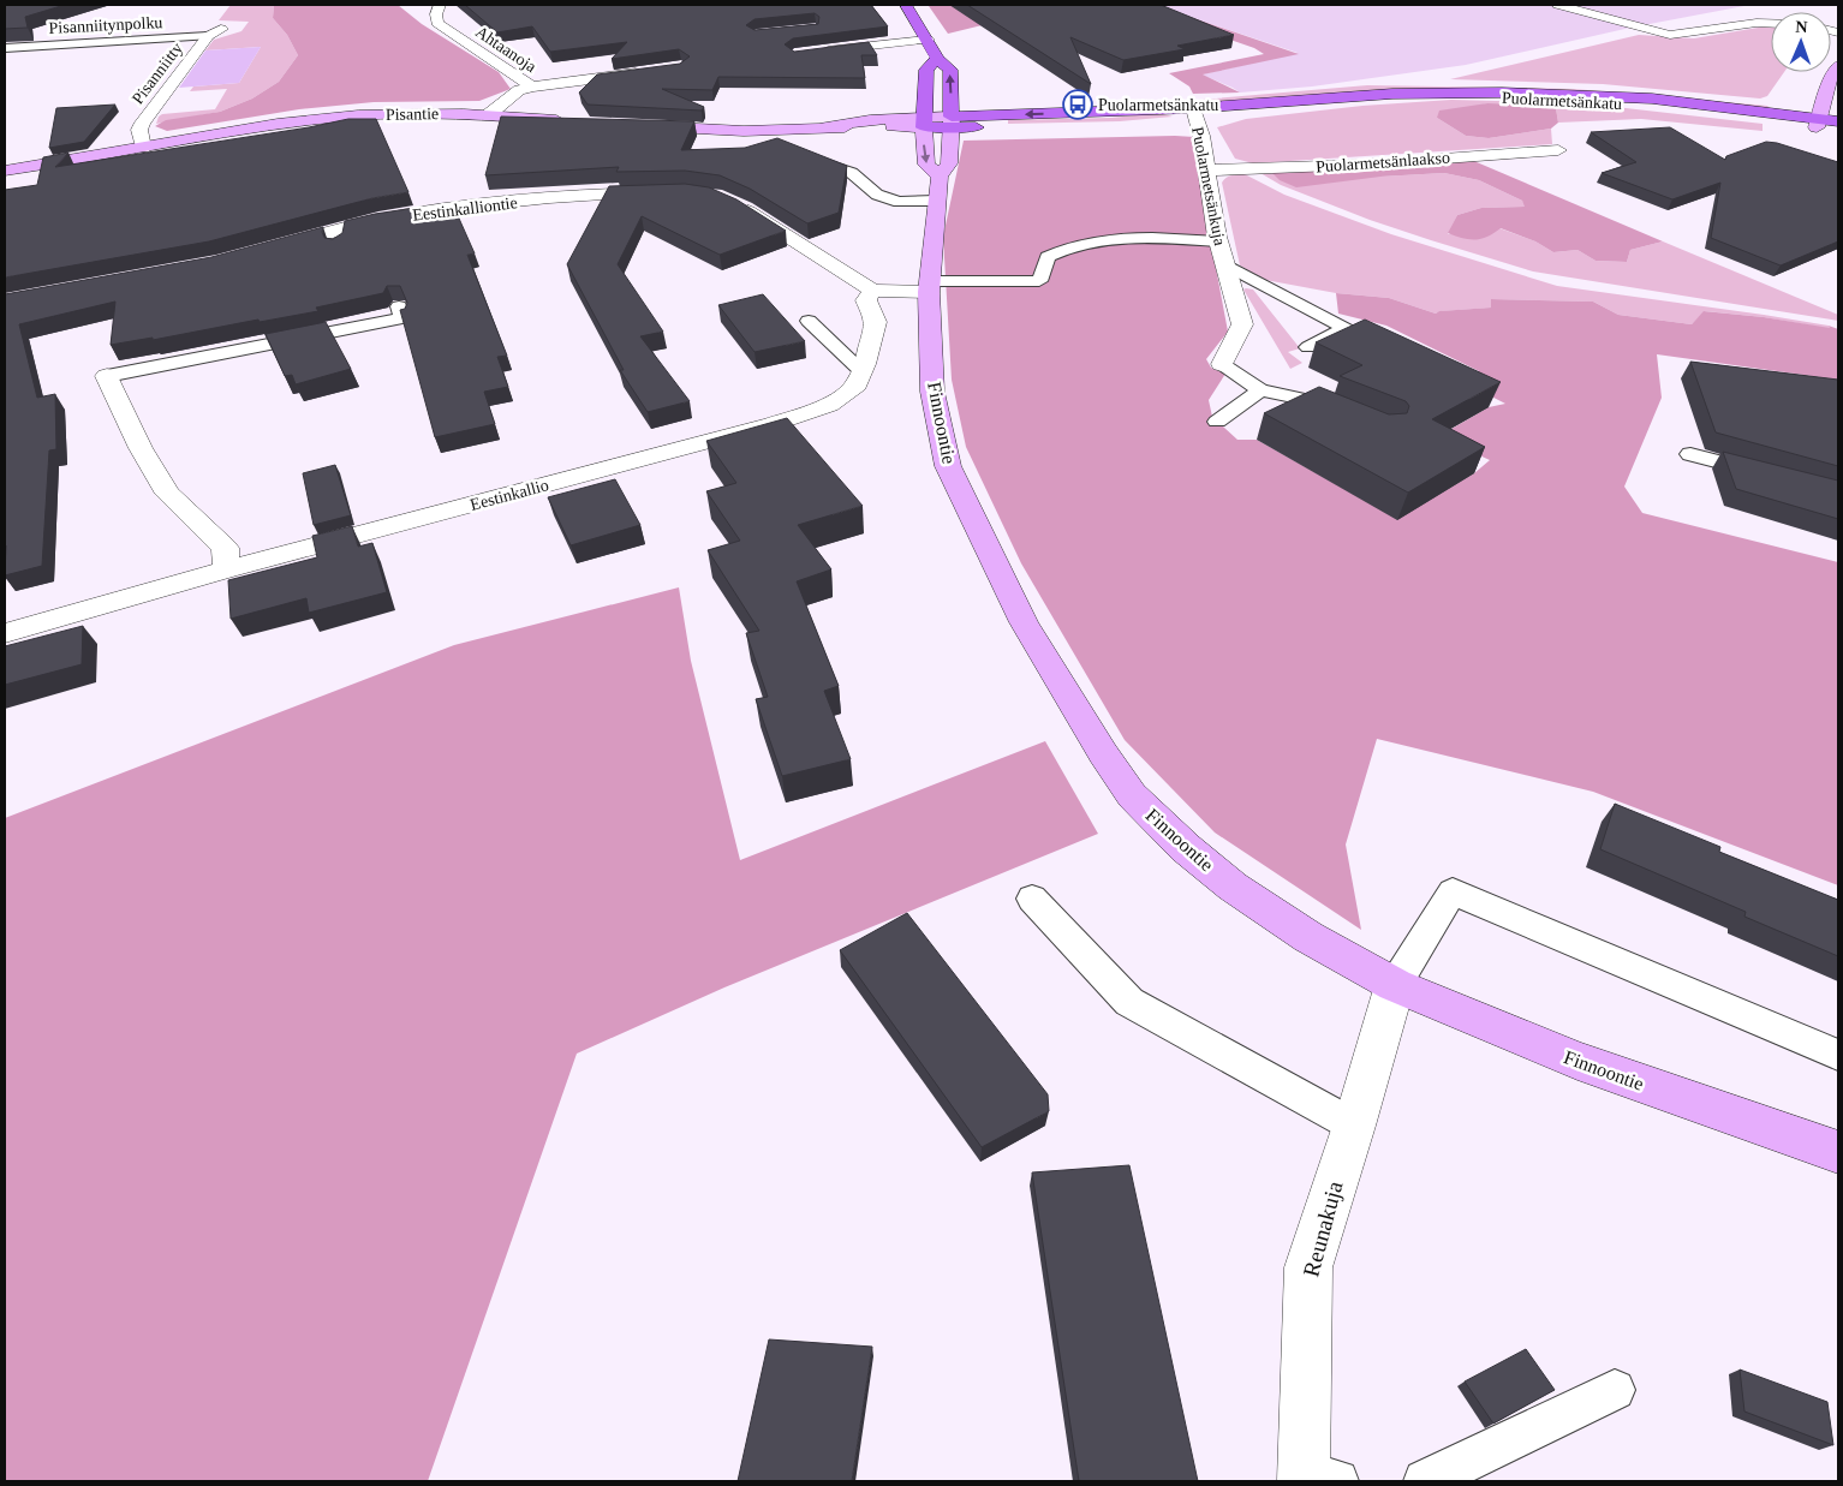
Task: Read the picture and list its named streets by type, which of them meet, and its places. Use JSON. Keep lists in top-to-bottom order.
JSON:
{
  "streets": {
    "main road": ["Puolarmetsänkatu", "Finnoontie"],
    "street": [
      "Ahtaanoja",
      "Pisanniitty",
      "Pisantie",
      "Puolarmetsänlaakso",
      "Puolarmetsänkuja",
      "Eestinkalliontie",
      "Eestinkallio",
      "Reunakuja"
    ],
    "lane": ["Pisanniitynpolku"]
  },
  "crossings": [
    ["Pisanniitynpolku", "Pisanniitty"],
    ["Ahtaanoja", "Pisantie"],
    ["Pisanniitty", "Pisantie"],
    ["Puolarmetsänkatu", "Puolarmetsänkuja"],
    ["Puolarmetsänkatu", "Finnoontie"],
    ["Puolarmetsänlaakso", "Puolarmetsänkuja"],
    ["Finnoontie", "Reunakuja"]
  ],
  "places": {
    "bus stop": ["Puolarmetsänkatu"]
  },
  "north": "top"
}
